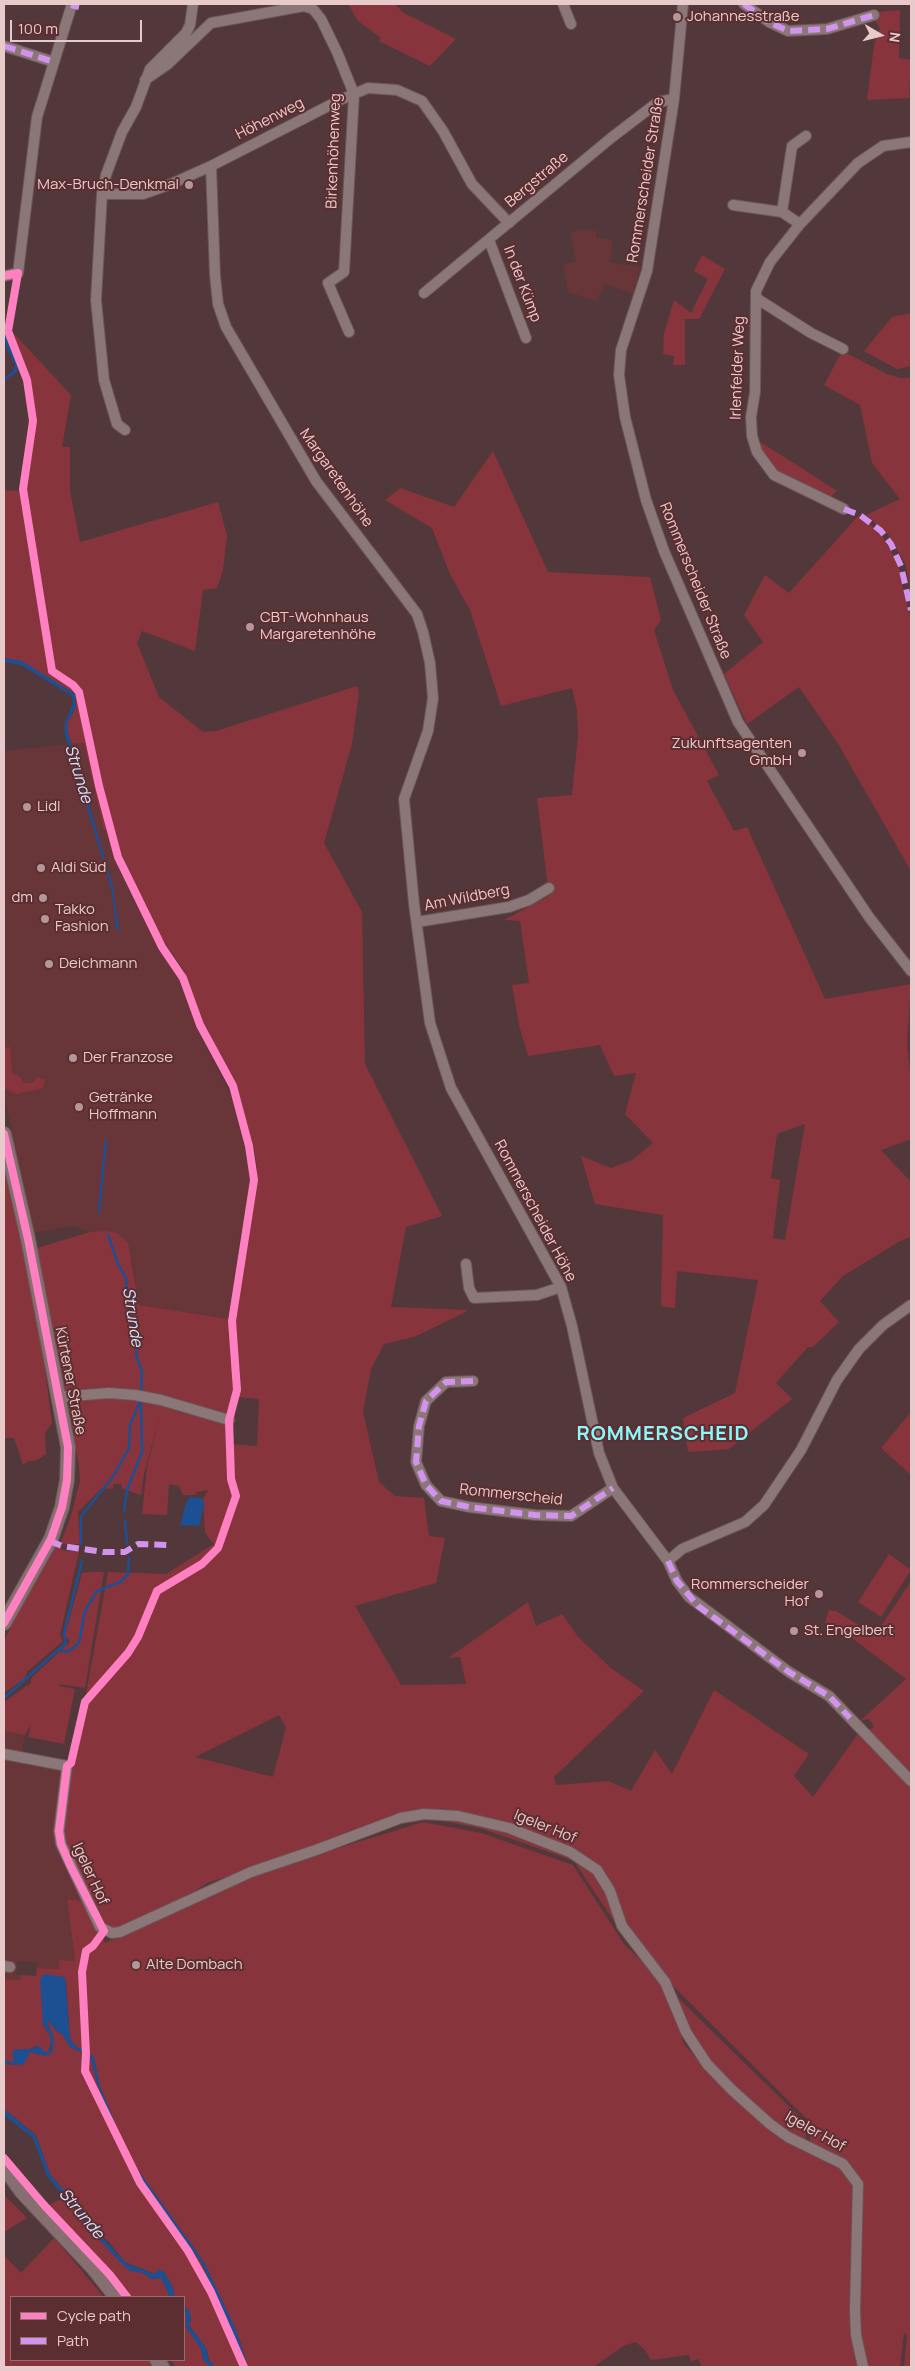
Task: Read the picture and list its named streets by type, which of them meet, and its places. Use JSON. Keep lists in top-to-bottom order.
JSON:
{
  "streets": {
    "main road": ["Kürtener Straße"],
    "street": [
      "Höhenweg",
      "Birkenhöhenweg",
      "Bergstraße",
      "Rommerscheider Straße",
      "In der Kümp",
      "Irlenfelder Weg",
      "Margaretenhöhe",
      "Am Wildberg",
      "Rommerscheider Höhe",
      "Rommerscheid",
      "Igeler Hof"
    ]
  },
  "crossings": [
    ["Höhenweg", "Birkenhöhenweg"],
    ["Höhenweg", "Bergstraße"],
    ["Höhenweg", "Margaretenhöhe"],
    ["Bergstraße", "Rommerscheider Straße"],
    ["Bergstraße", "In der Kümp"],
    ["Margaretenhöhe", "Rommerscheider Höhe"],
    ["Am Wildberg", "Rommerscheider Höhe"],
    ["Rommerscheider Höhe", "Rommerscheid"]
  ],
  "districts": ["ROMMERSCHEID"],
  "water": ["Strunde"],
  "places": [
    "Johannesstraße",
    "Max-Bruch-Denkmal",
    "CBT-Wohnhaus Margaretenhöhe",
    "Zukunftsagenten GmbH",
    "Lidl",
    "Aldi Süd",
    "dm",
    "Takko Fashion",
    "Deichmann",
    "Der Franzose",
    "Getränke Hoffmann",
    "Rommerscheider Hof",
    "St. Engelbert",
    "Alte Dombach"
  ],
  "legend": ["Cycle path", "Path"],
  "scale_bar": "100 m",
  "north": "right"
}
